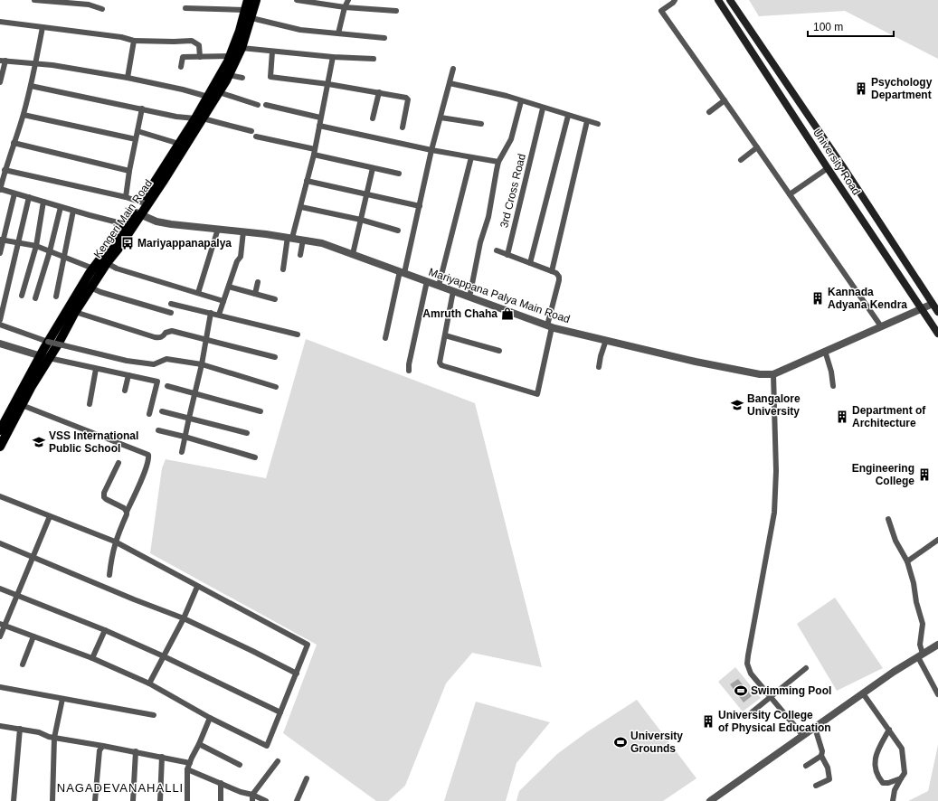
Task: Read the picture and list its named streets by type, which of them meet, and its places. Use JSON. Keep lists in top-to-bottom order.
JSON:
{
  "streets": {
    "main road": ["University Road", "Kengeri Main Road"],
    "street": ["3rd Cross Road", "Mariyappana Palya Main Road"]
  },
  "crossings": [
    ["University Road", "Mariyappana Palya Main Road"],
    ["Kengeri Main Road", "Mariyappana Palya Main Road"]
  ],
  "districts": ["NAGADEVANAHALLI"],
  "places": {
    "building": [
      "Psychology Department",
      "Kannada Adyana Kendra",
      "Department of Architecture",
      "Engineering College",
      "University College of Physical Education"
    ],
    "bus stop": ["Mariyappanapalya"],
    "shop": ["Amruth Chaha"],
    "school or university": ["Bangalore University", "VSS International Public School"],
    "sports": ["Swimming Pool", "University Grounds"]
  },
  "scale_bar": "100 m"
}
